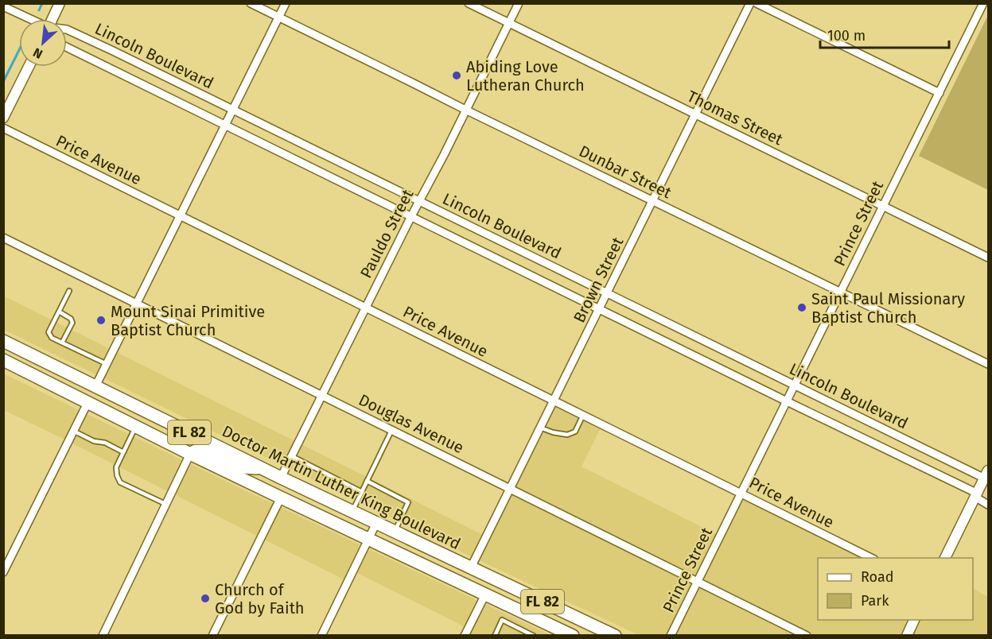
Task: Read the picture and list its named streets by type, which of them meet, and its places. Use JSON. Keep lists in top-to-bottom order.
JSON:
{
  "streets": {
    "main road": ["FL 82", "Doctor Martin Luther King Boulevard"],
    "street": [
      "Lincoln Boulevard",
      "Thomas Street",
      "Price Avenue",
      "Dunbar Street",
      "Prince Street",
      "Pauldo Street",
      "Brown Street",
      "Douglas Avenue"
    ]
  },
  "crossings": [
    ["Lincoln Boulevard", "Prince Street"],
    ["Lincoln Boulevard", "Pauldo Street"],
    ["Lincoln Boulevard", "Brown Street"],
    ["Thomas Street", "Prince Street"],
    ["Thomas Street", "Pauldo Street"],
    ["Thomas Street", "Brown Street"],
    ["Price Avenue", "Prince Street"],
    ["Price Avenue", "Pauldo Street"],
    ["Price Avenue", "Brown Street"],
    ["Dunbar Street", "Prince Street"],
    ["Dunbar Street", "Pauldo Street"],
    ["Dunbar Street", "Brown Street"],
    ["Prince Street", "Douglas Avenue"],
    ["Pauldo Street", "Douglas Avenue"],
    ["Pauldo Street", "Doctor Martin Luther King Boulevard"],
    ["Brown Street", "Douglas Avenue"],
    ["Brown Street", "Doctor Martin Luther King Boulevard"]
  ],
  "places": [
    "Abiding Love Lutheran Church",
    "Saint Paul Missionary Baptist Church",
    "Mount Sinai Primitive Baptist Church",
    "Church of God by Faith"
  ],
  "legend": ["Road", "Park"],
  "scale_bar": "100 m",
  "north": "bottom left"
}
